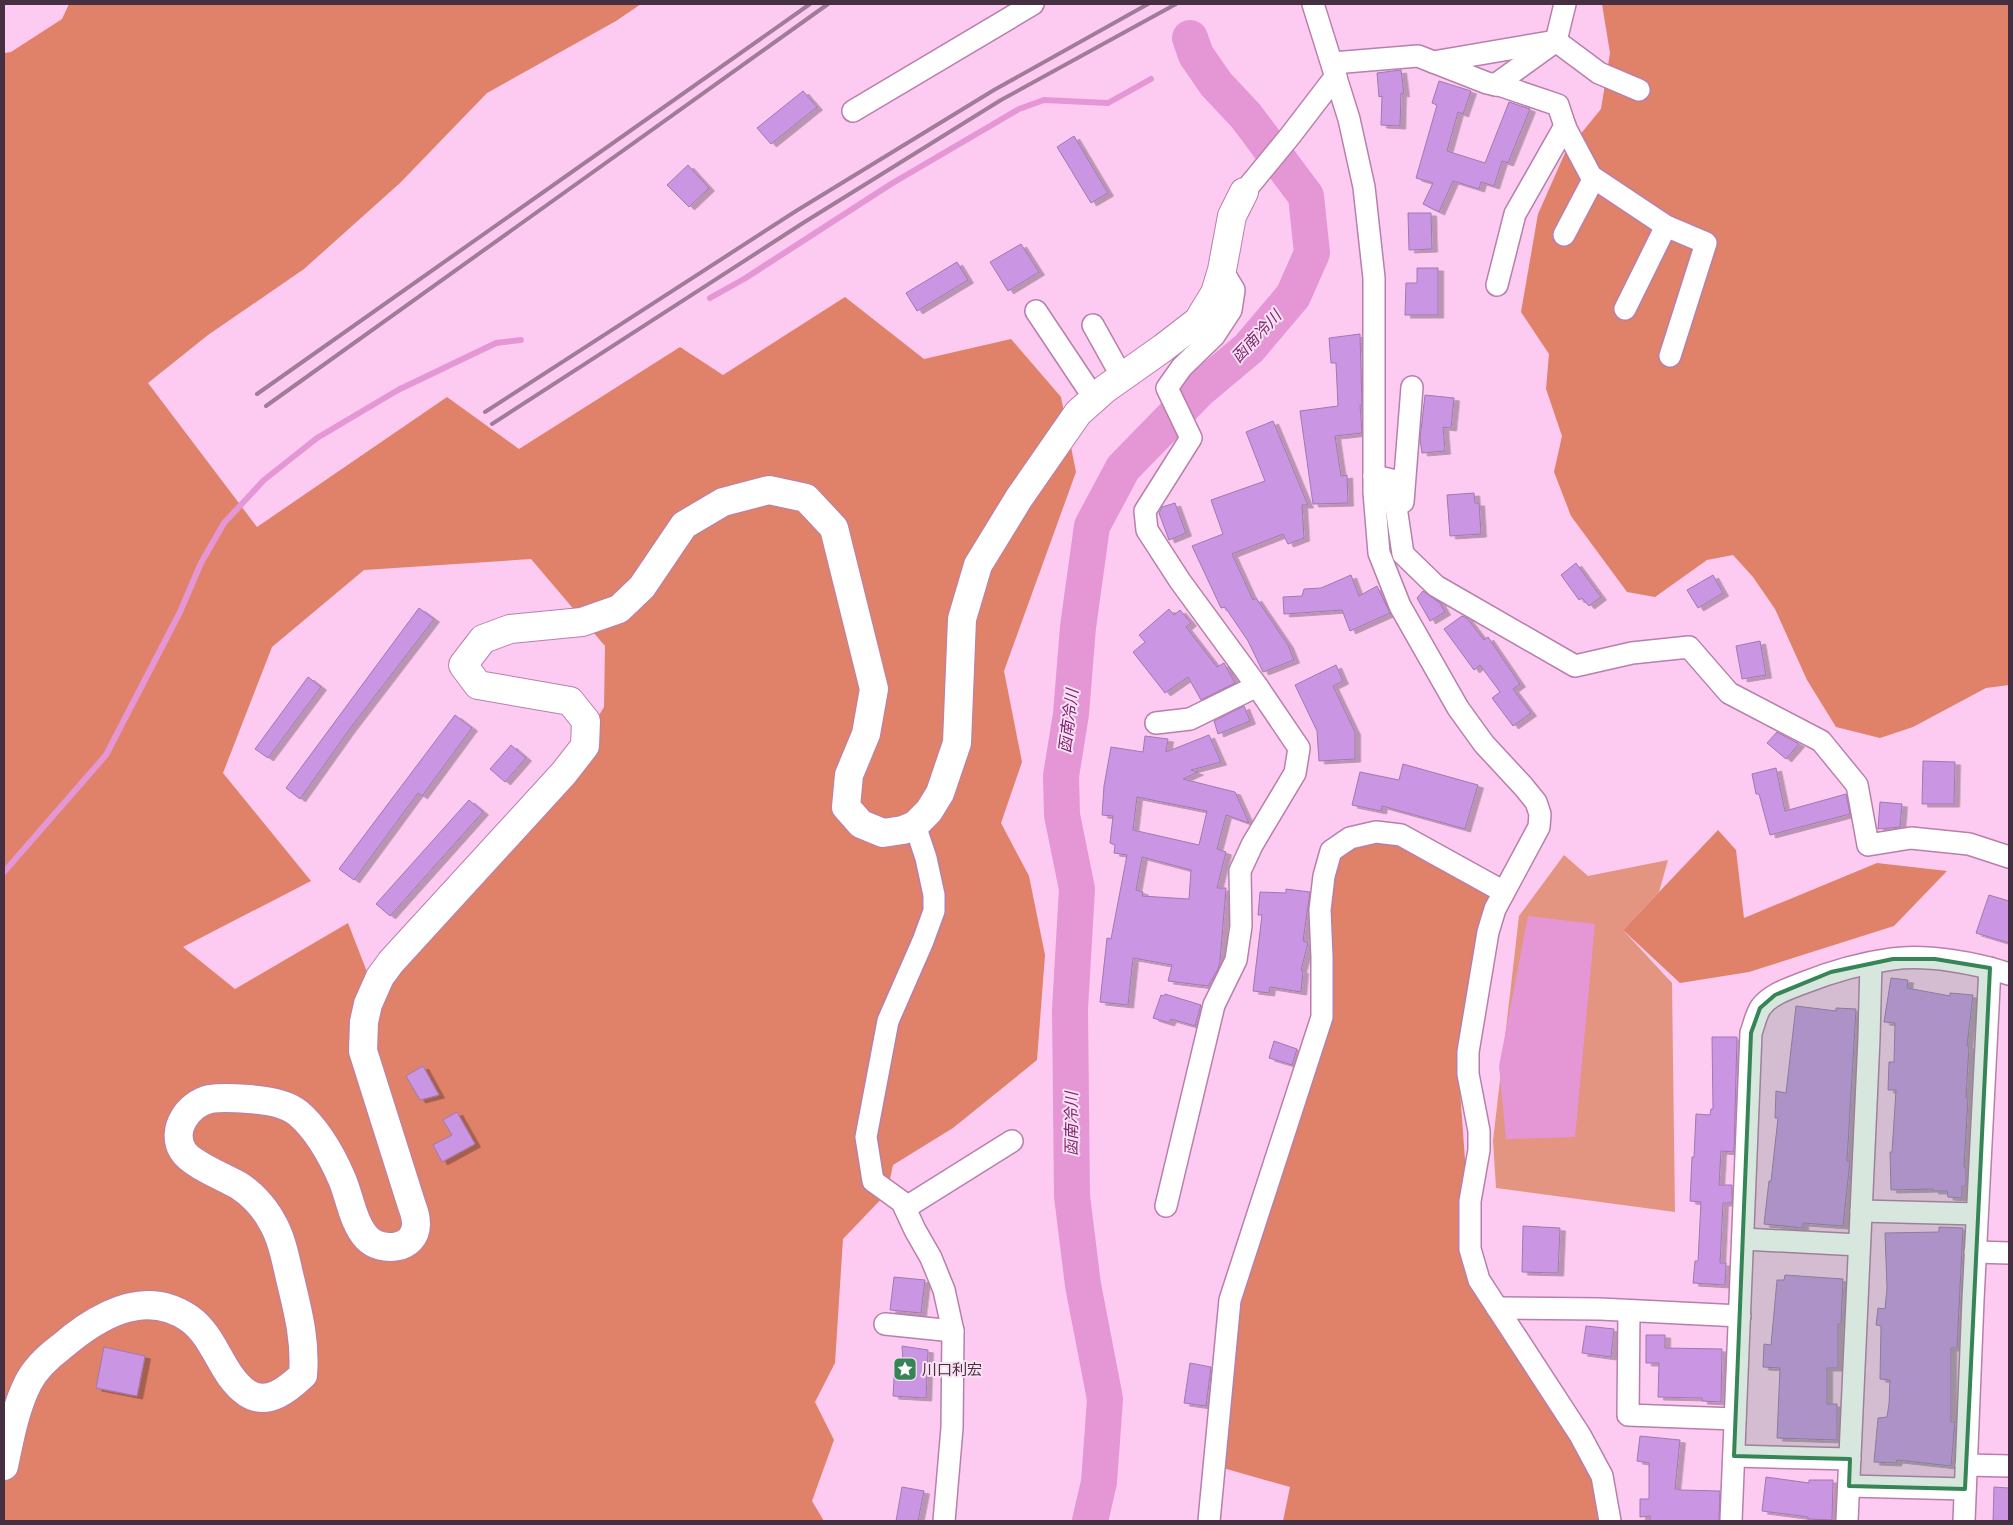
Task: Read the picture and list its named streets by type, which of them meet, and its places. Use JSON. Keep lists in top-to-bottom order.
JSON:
{
  "water": ["函南冷川"],
  "places": {
    "place": ["川口利宏"]
  }
}
